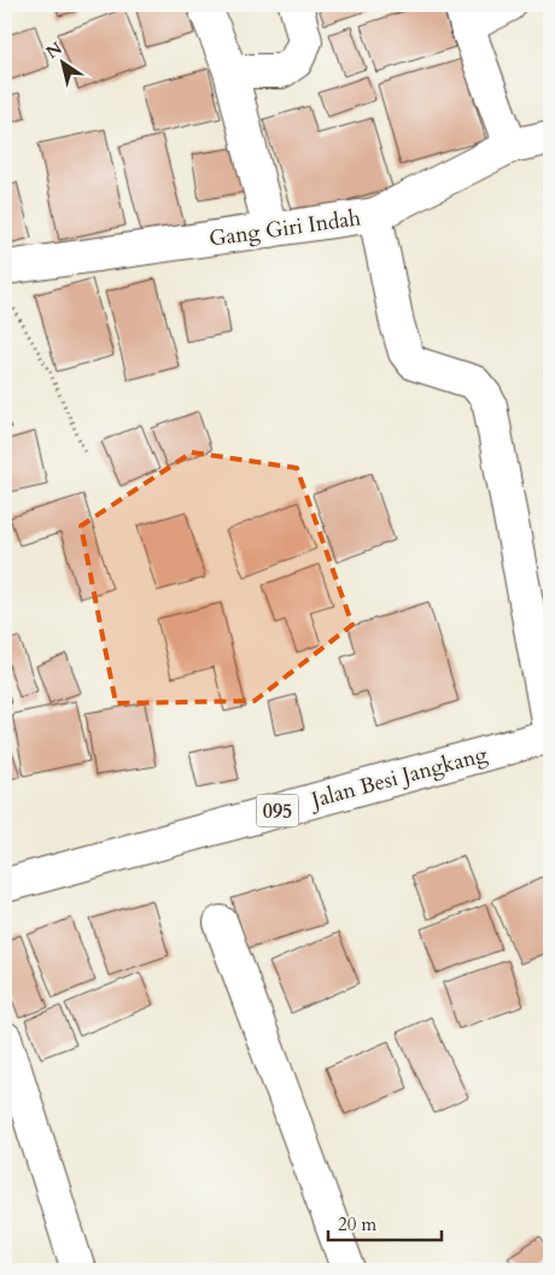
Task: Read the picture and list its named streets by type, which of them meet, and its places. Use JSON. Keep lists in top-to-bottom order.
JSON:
{
  "streets": {
    "street": ["Gang Giri Indah", "Jalan Besi Jangkang", "095"]
  },
  "scale_bar": "20 m",
  "north": "top left"
}
